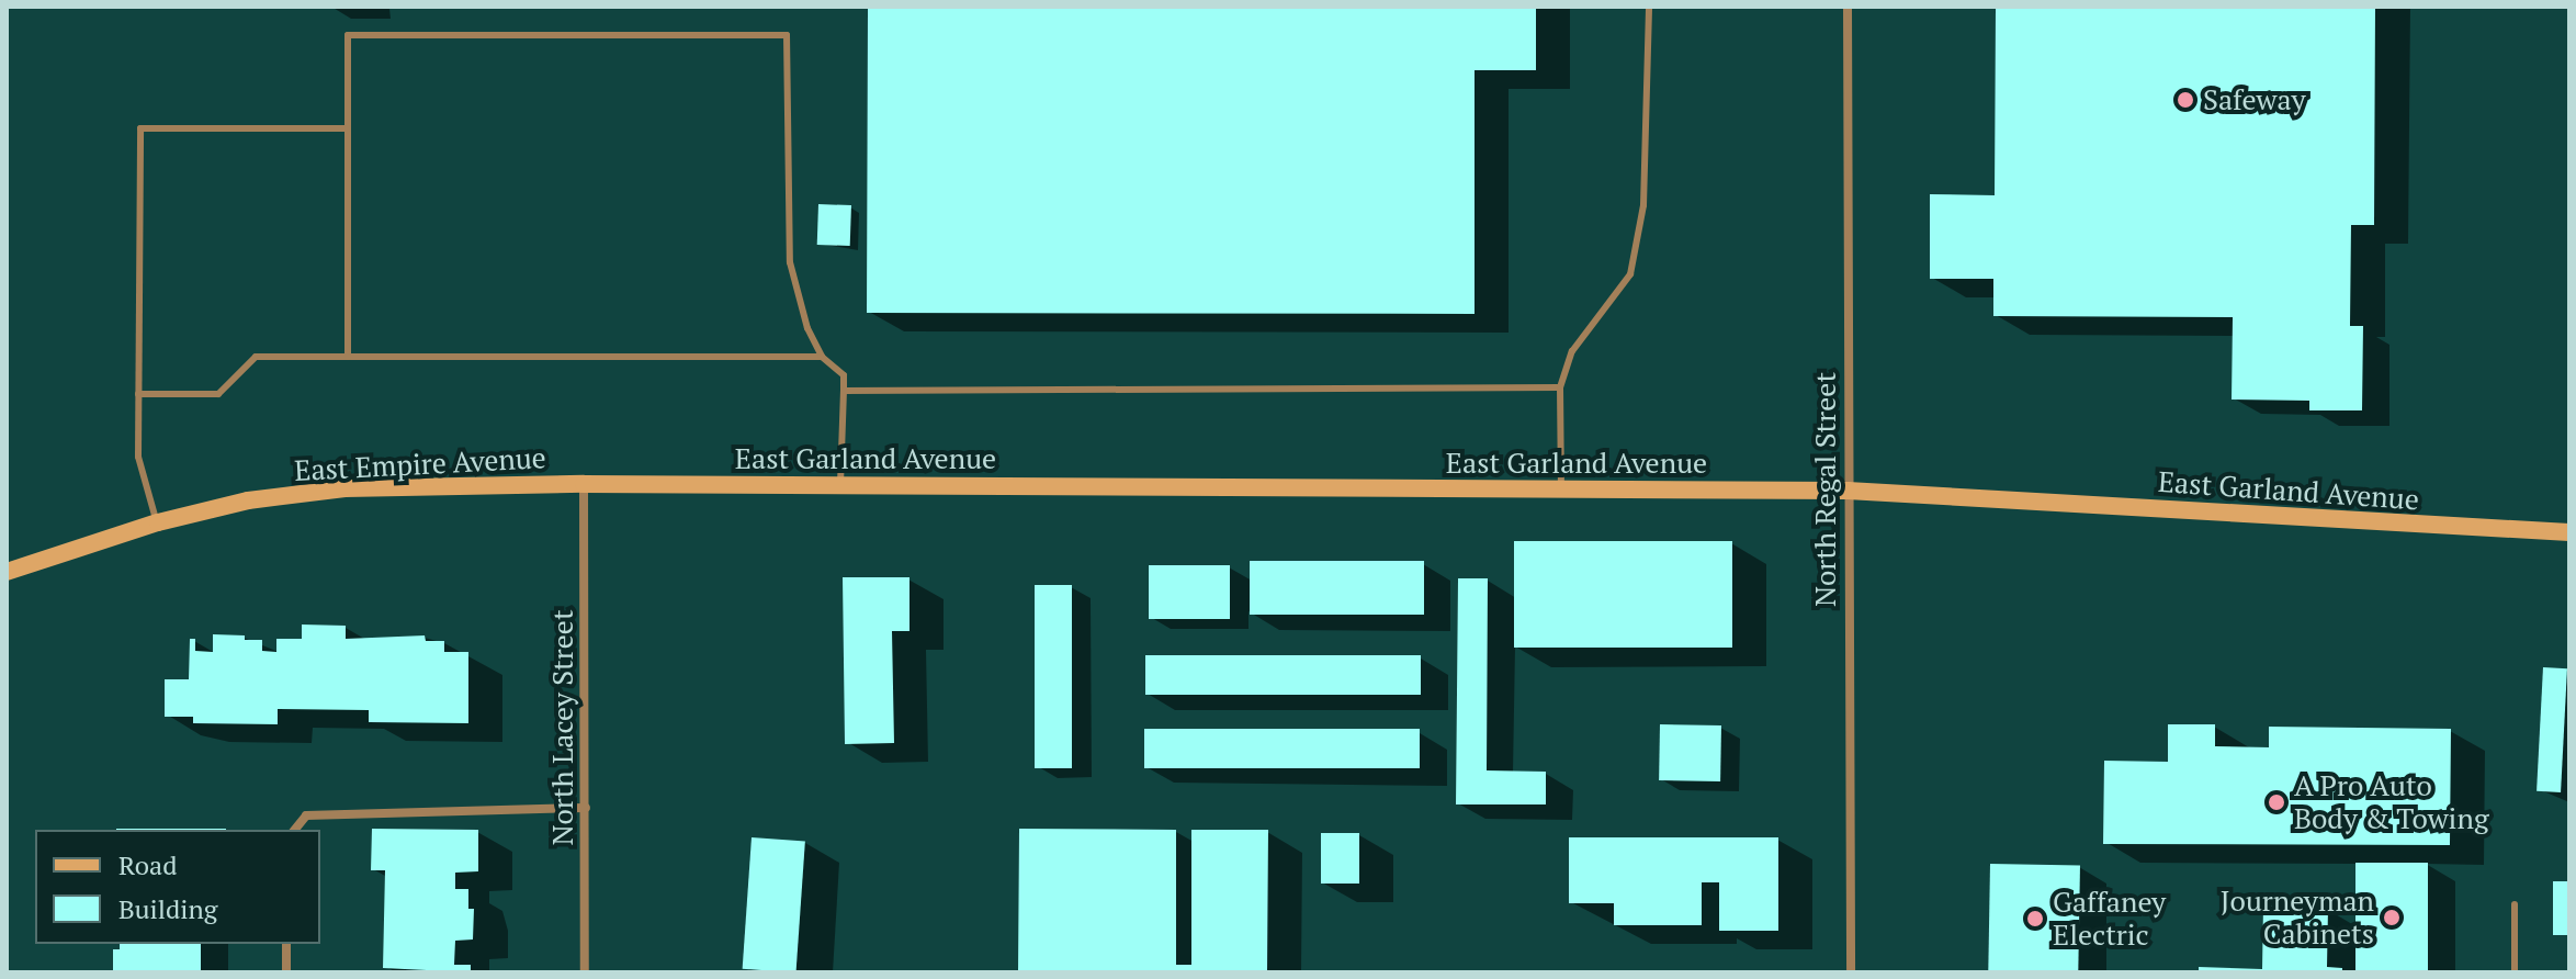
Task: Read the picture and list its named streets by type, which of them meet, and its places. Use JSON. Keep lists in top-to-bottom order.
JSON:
{
  "streets": {
    "street": [
      "East Garland Avenue",
      "East Empire Avenue",
      "North Regal Street",
      "North Lacey Street"
    ]
  },
  "crossings": [
    ["East Garland Avenue", "East Empire Avenue"],
    ["East Garland Avenue", "North Regal Street"],
    ["East Garland Avenue", "North Lacey Street"],
    ["East Empire Avenue", "North Lacey Street"]
  ],
  "places": [
    "Safeway",
    "A Pro Auto Body & Towing",
    "Journeyman Cabinets",
    "Gaffaney Electric"
  ],
  "legend": ["Road", "Building"]
}
